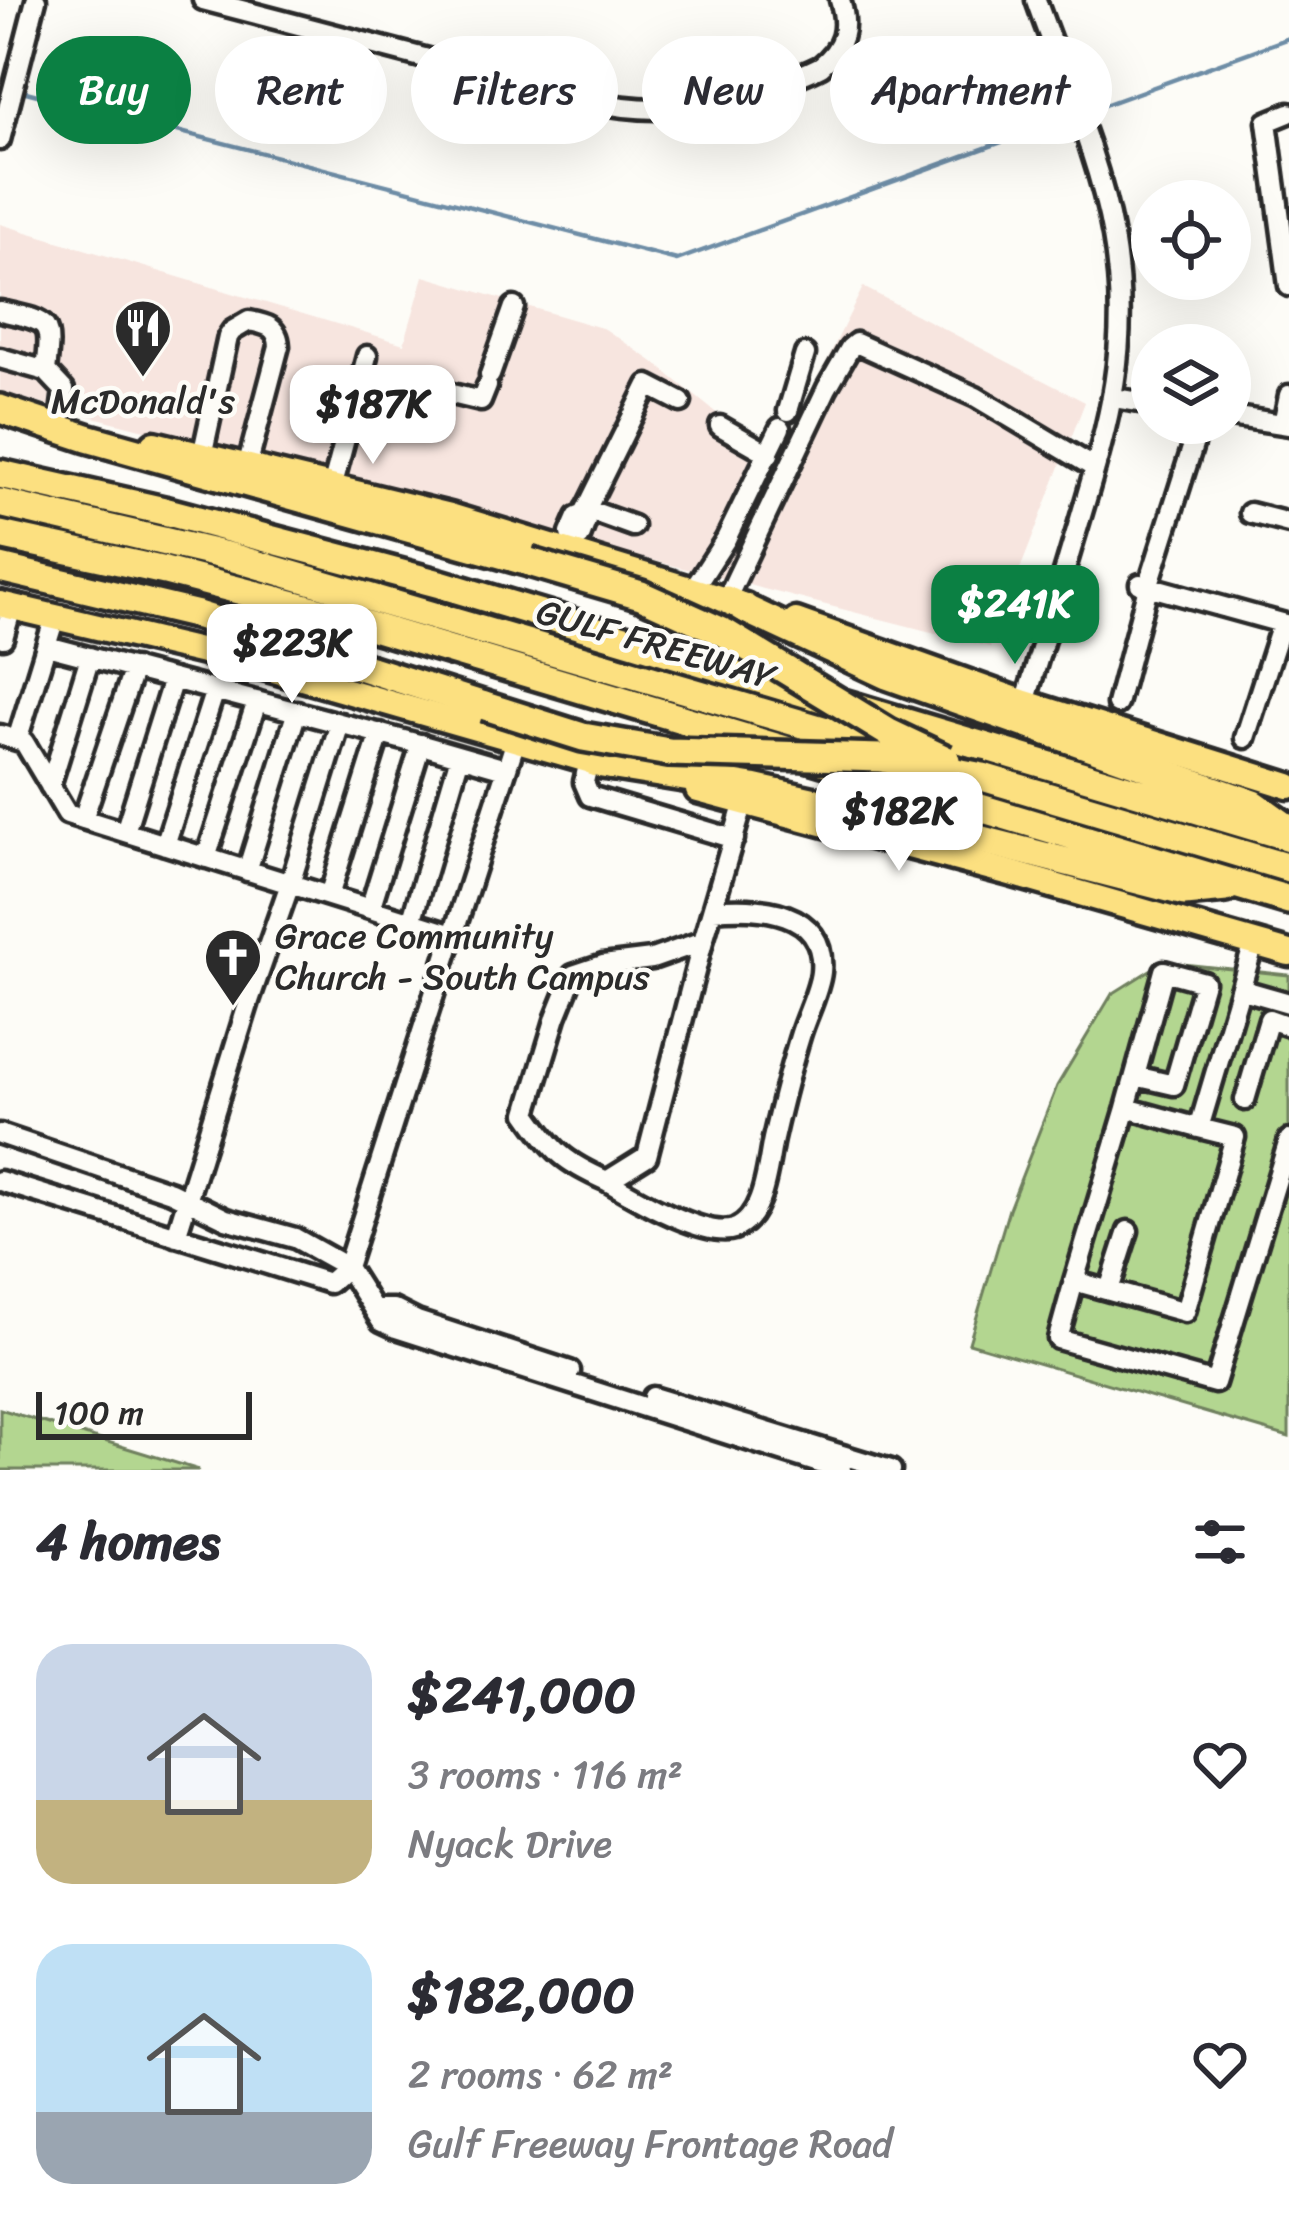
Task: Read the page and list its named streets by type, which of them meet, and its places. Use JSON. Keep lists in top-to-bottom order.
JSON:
{
  "streets": {
    "highway": ["GULF FREEWAY"]
  },
  "places": {
    "restaurant": ["McDonald's"],
    "church": ["Grace Community Church - South Campus"]
  },
  "scale_bar": "100 m",
  "page": {
    "chip": [
      "Buy",
      "Rent",
      "Filters",
      "New",
      "Apartment"
    ],
    "price": [
      "$187K",
      "$241K",
      "$223K",
      "$182K"
    ],
    "scale": "100 m",
    "heading": "4 homes",
    "list": [
      {
        "name": "$241,000",
        "note": "3 rooms · 116 m² · Nyack Drive"
      },
      {
        "name": "$182,000",
        "note": "2 rooms · 62 m² · Gulf Freeway Frontage Road"
      }
    ]
  }
}
